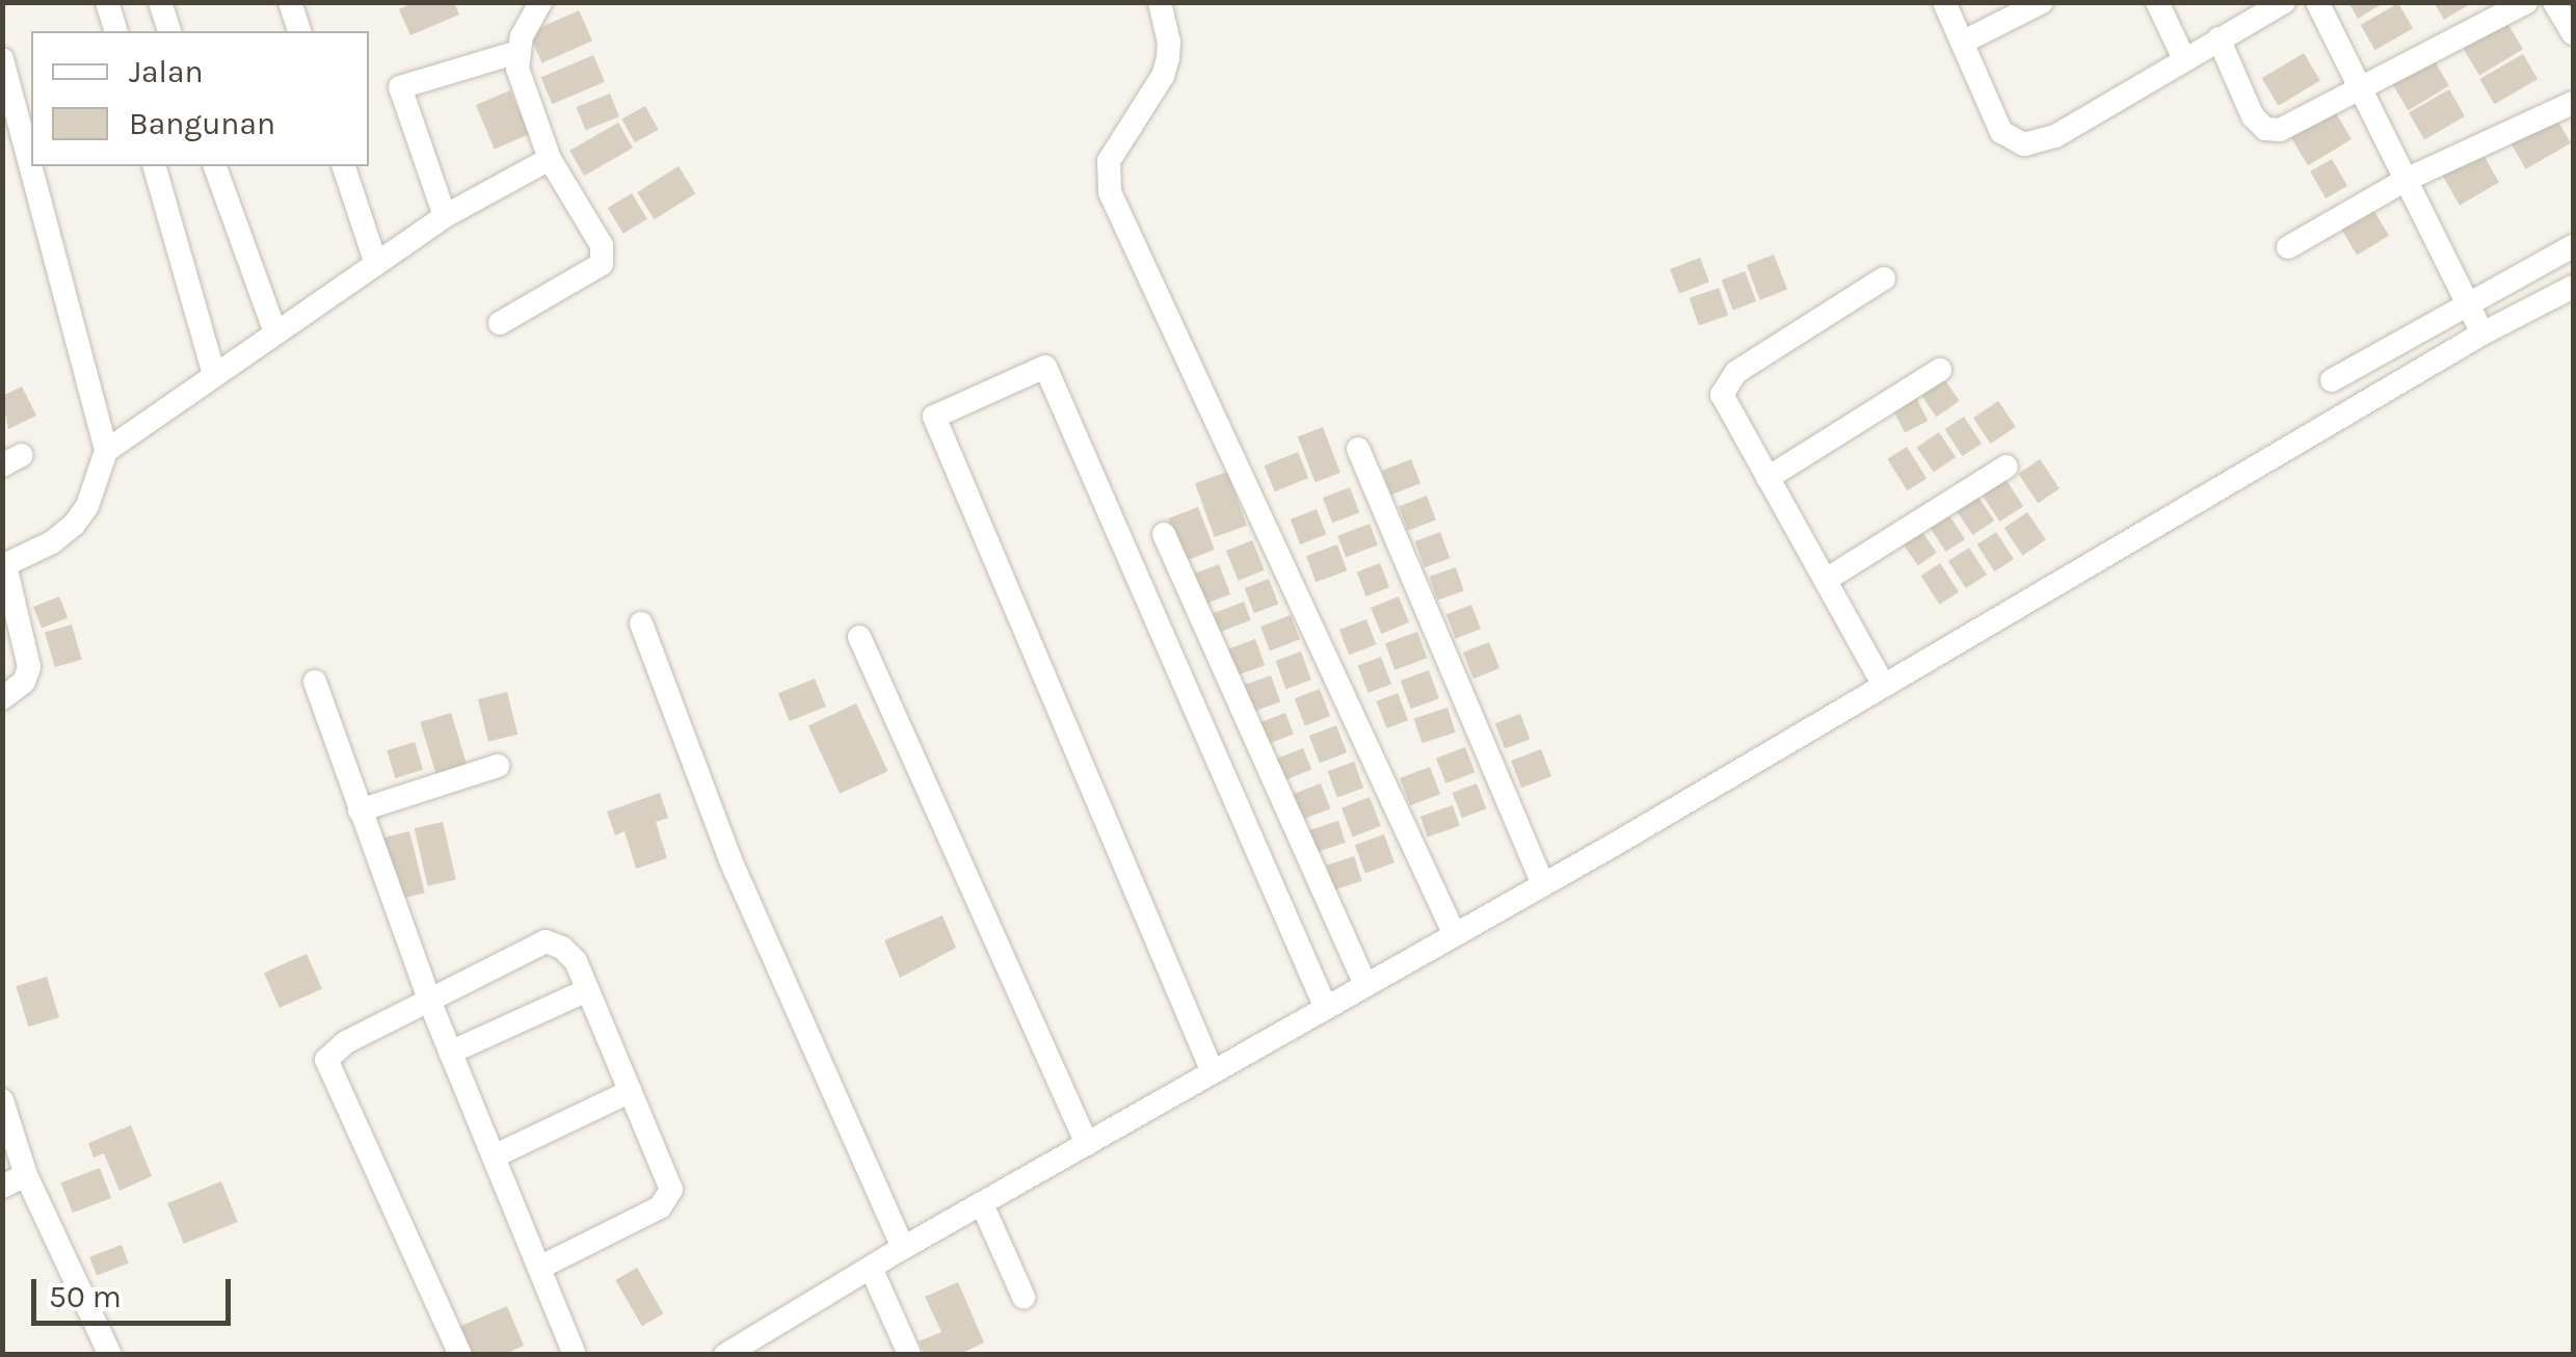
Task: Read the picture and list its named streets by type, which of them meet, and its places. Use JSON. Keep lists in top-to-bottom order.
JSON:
{
  "legend": ["Jalan", "Bangunan"],
  "scale_bar": "50 m"
}
